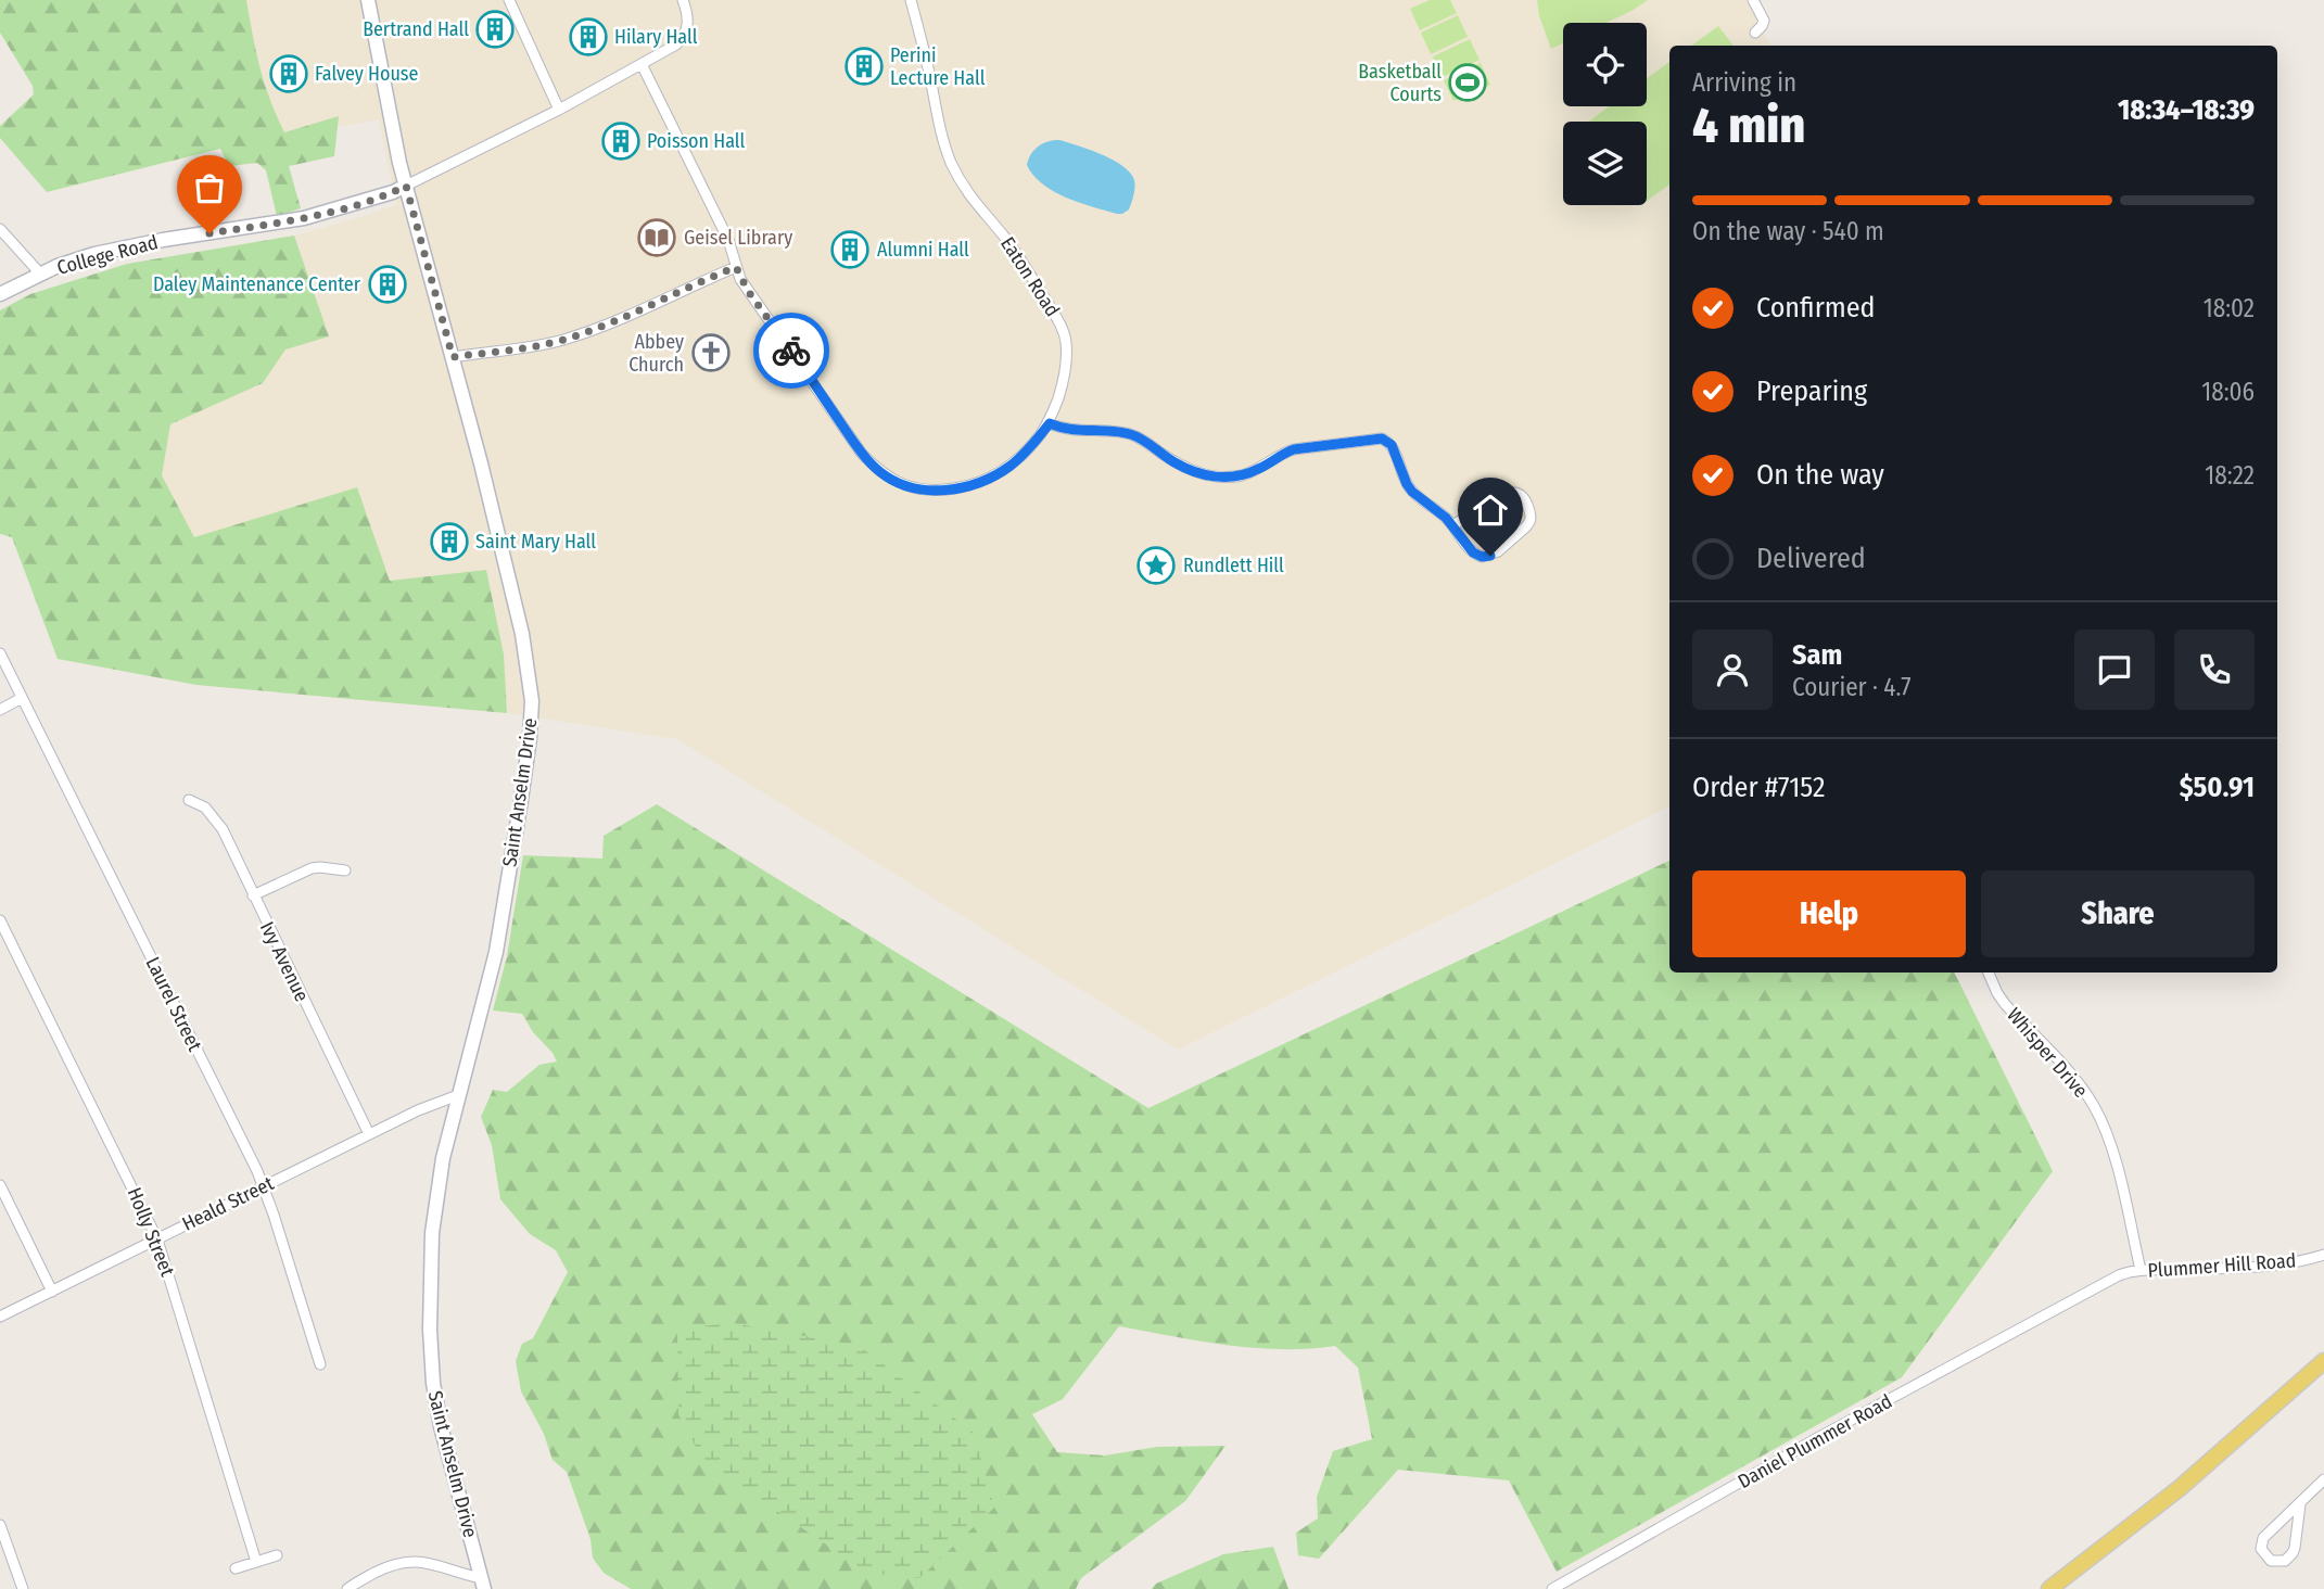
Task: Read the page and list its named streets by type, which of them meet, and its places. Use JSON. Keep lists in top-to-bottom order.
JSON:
{
  "streets": {
    "street": [
      "College Road",
      "Eaton Road",
      "Saint Anselm Drive",
      "Ivy Avenue",
      "Laurel Street",
      "Whisper Drive",
      "Heald Street",
      "Holly Street",
      "Plummer Hill Road",
      "Daniel Plummer Road"
    ]
  },
  "crossings": [
    ["College Road", "Saint Anselm Drive"],
    ["Saint Anselm Drive", "Heald Street"],
    ["Ivy Avenue", "Heald Street"],
    ["Laurel Street", "Heald Street"],
    ["Whisper Drive", "Plummer Hill Road"],
    ["Heald Street", "Holly Street"],
    ["Plummer Hill Road", "Daniel Plummer Road"]
  ],
  "places": {
    "building": [
      "Bertrand Hall",
      "Hilary Hall",
      "Perini Lecture Hall",
      "Falvey House",
      "Poisson Hall",
      "Alumni Hall",
      "Daley Maintenance Center",
      "Saint Mary Hall"
    ],
    "sports": ["Basketball Courts"],
    "library": ["Geisel Library"],
    "church": ["Abbey Church"],
    "place": ["Rundlett Hill"]
  },
  "page": {
    "heading": ["4 min", "Arriving in", "18:34–18:39"],
    "panel": [
      "Sam",
      "Courier · 4.7",
      "Order #7152",
      "$50.91"
    ],
    "bar": "On the way · 540 m",
    "list": [
      ["Confirmed", "18:02"],
      ["Preparing", "18:06"],
      ["On the way", "18:22"],
      "Delivered"
    ],
    "buttons": ["Help", "Share"]
  }
}
